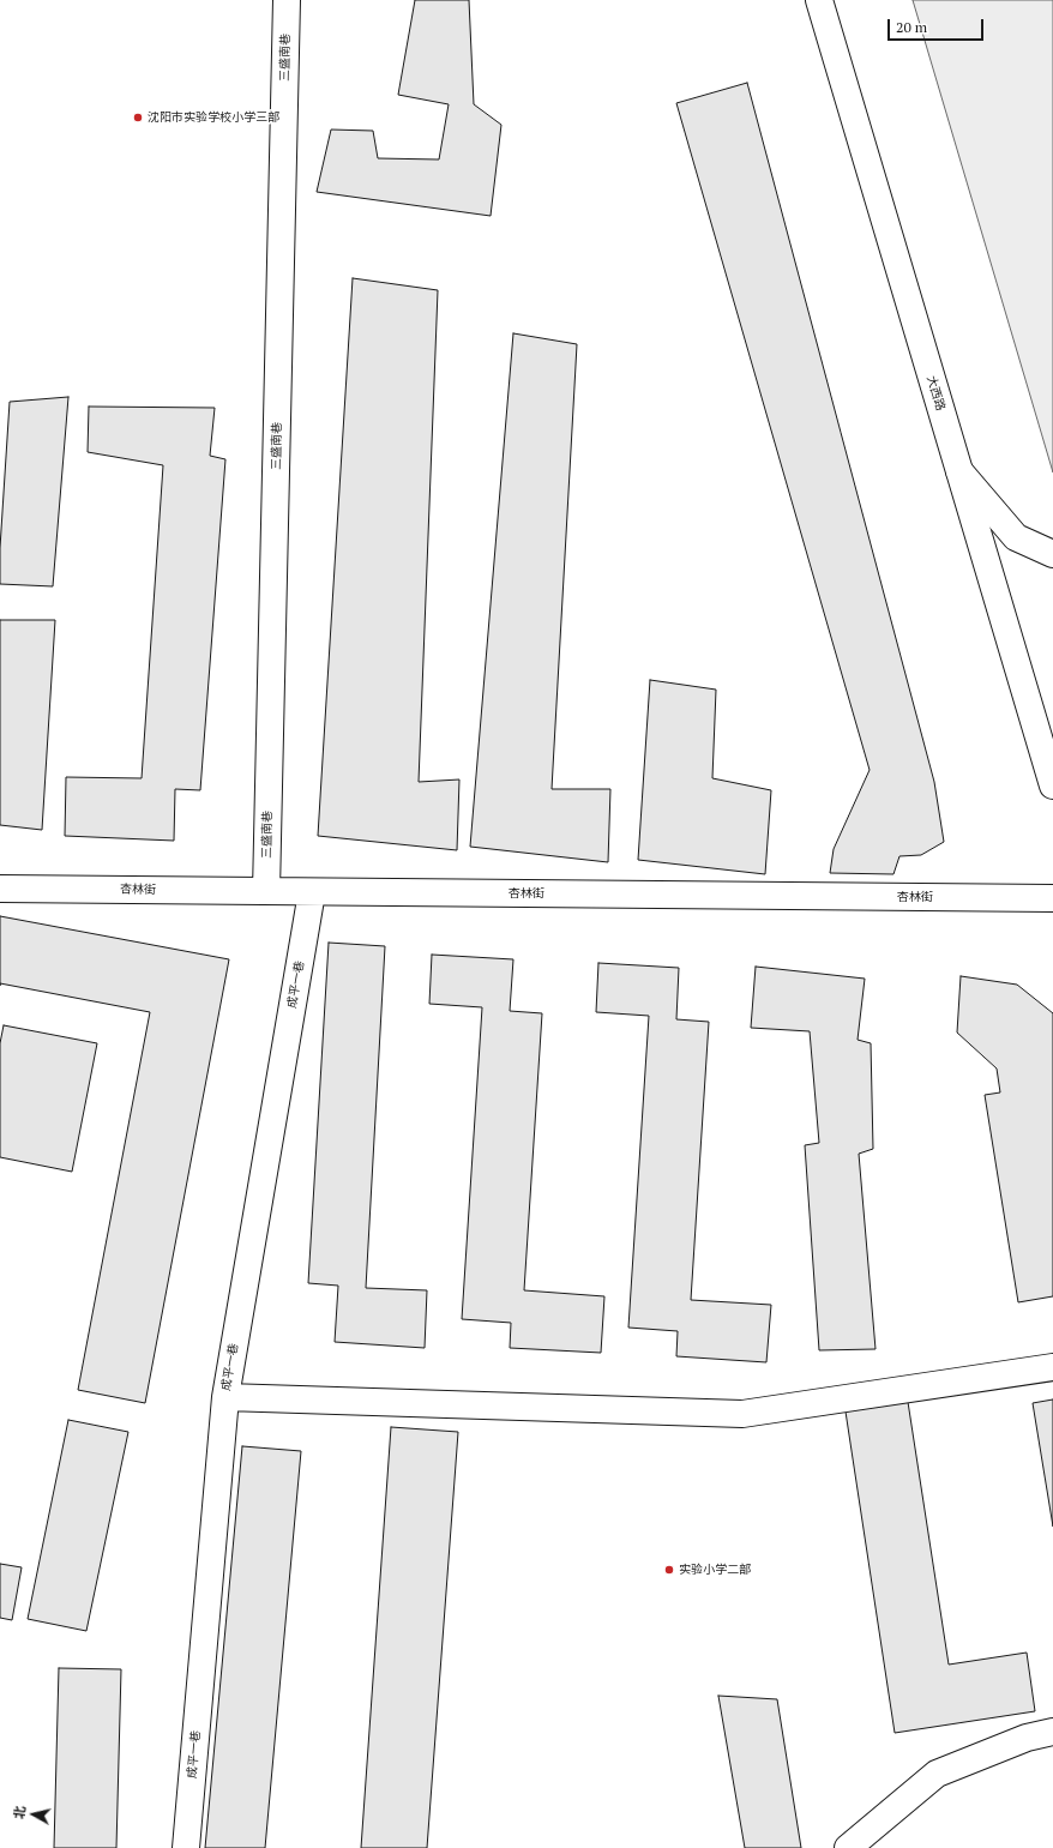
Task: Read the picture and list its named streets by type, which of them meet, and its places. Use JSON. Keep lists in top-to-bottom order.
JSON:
{
  "streets": {
    "street": [
      "三盛南巷",
      "大西路",
      "杏林街",
      "成平一巷"
    ]
  },
  "crossings": [
    ["三盛南巷", "杏林街"],
    ["杏林街", "成平一巷"]
  ],
  "places": ["沈阳市实验学校小学三部", "实验小学二部"],
  "scale_bar": "20 m",
  "north": "left"
}
